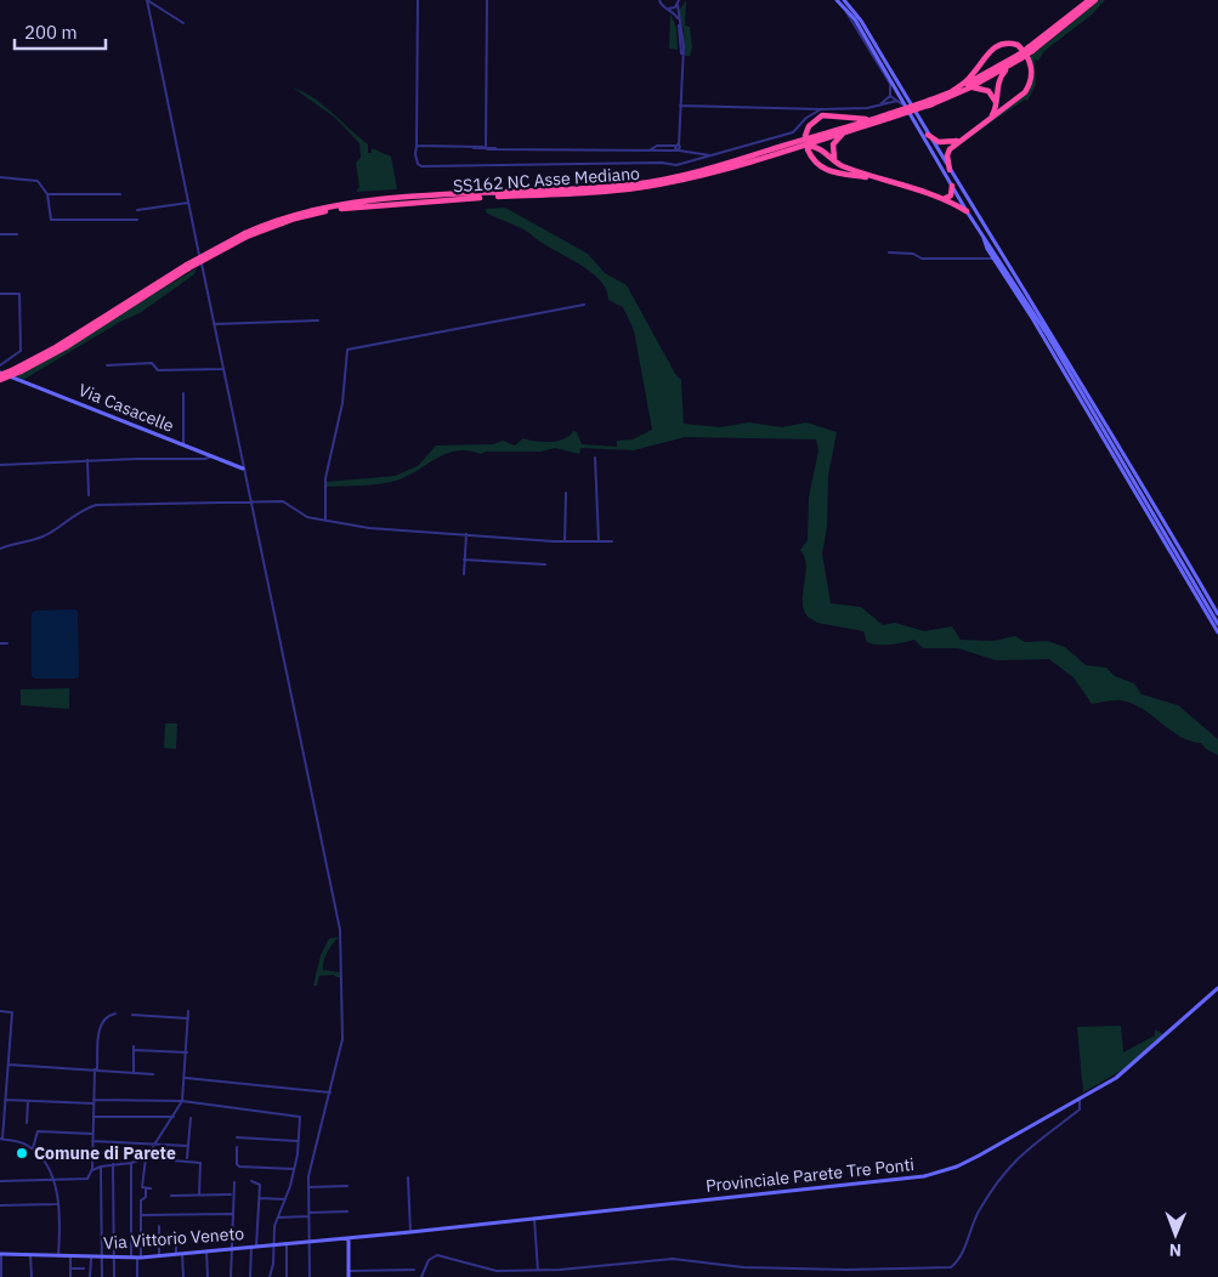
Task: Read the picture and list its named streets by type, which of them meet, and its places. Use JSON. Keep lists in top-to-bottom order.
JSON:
{
  "streets": {
    "highway": ["SS162 NC Asse Mediano"],
    "main road": ["Via Casacelle", "Provinciale Parete Tre Ponti", "Via Vittorio Veneto"]
  },
  "crossings": [
    ["SS162 NC Asse Mediano", "Via Casacelle"],
    ["Provinciale Parete Tre Ponti", "Via Vittorio Veneto"]
  ],
  "places": ["Comune di Parete"],
  "scale_bar": "200 m",
  "north": "bottom"
}
